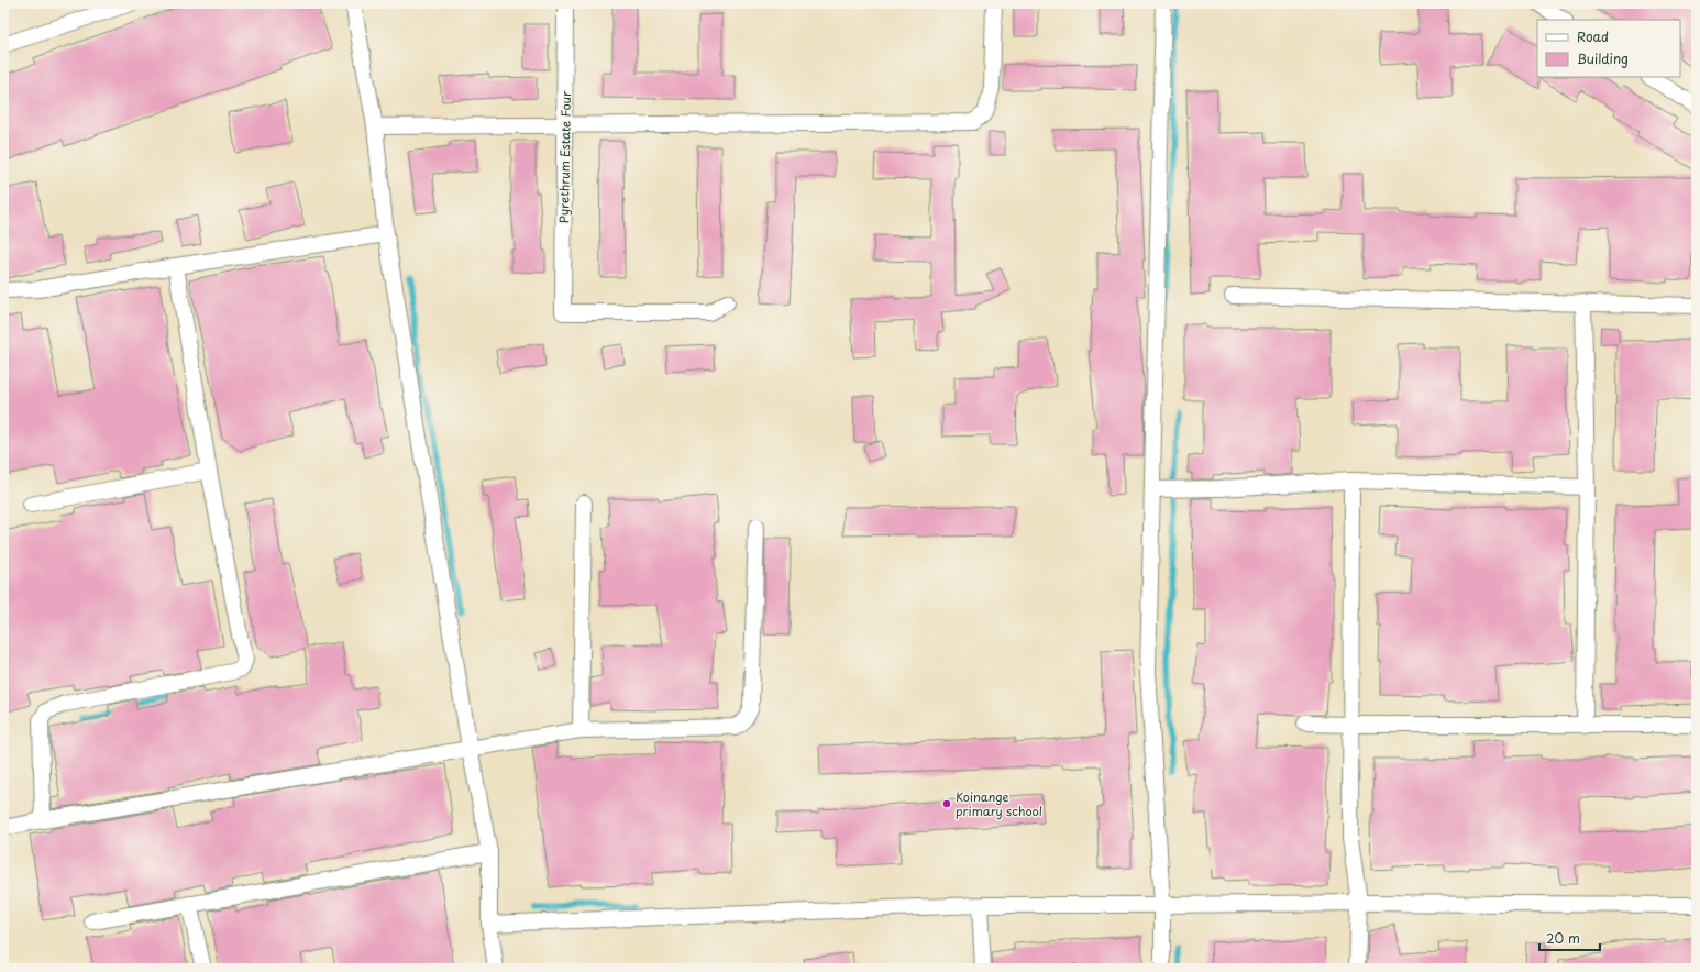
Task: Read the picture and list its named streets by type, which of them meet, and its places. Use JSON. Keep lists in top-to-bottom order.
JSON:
{
  "streets": {
    "street": ["Pyrethrum Estate Four"]
  },
  "places": ["Koinange primary school"],
  "legend": ["Road", "Building"],
  "scale_bar": "20 m"
}
